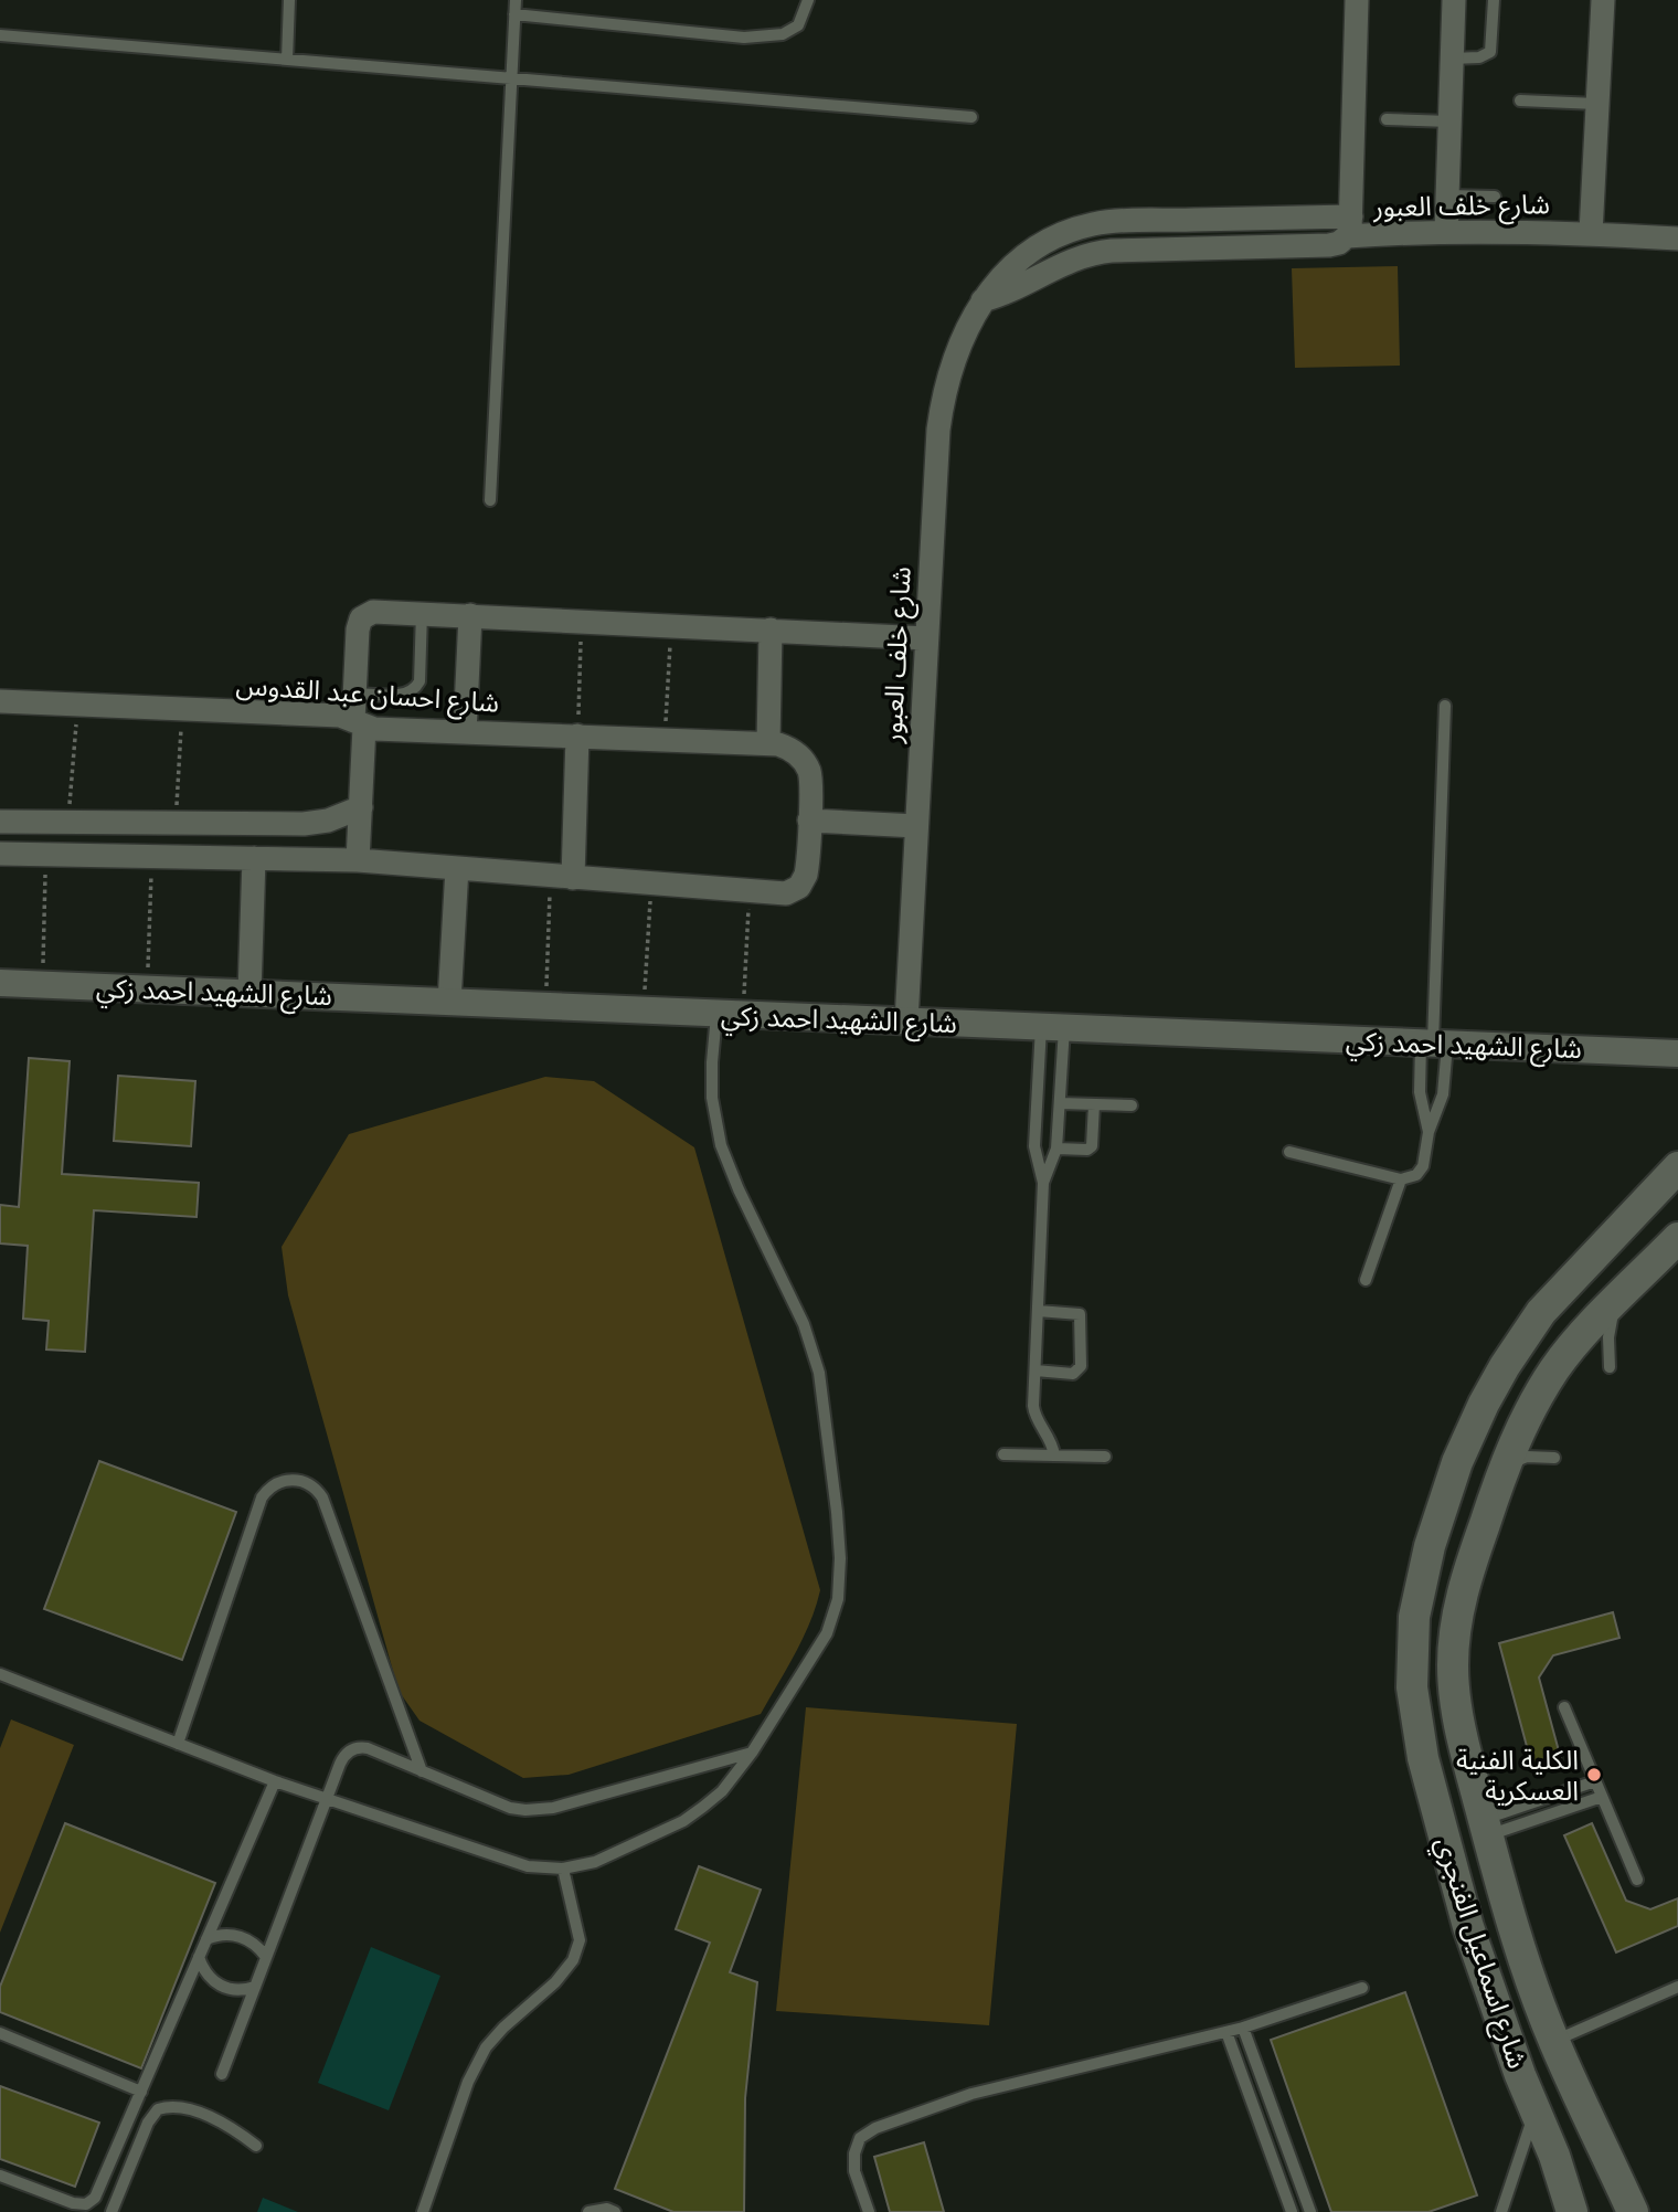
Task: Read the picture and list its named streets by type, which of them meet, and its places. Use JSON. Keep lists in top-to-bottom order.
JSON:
{
  "streets": {
    "main road": ["شارع اسماعيل الفنجري"],
    "street": ["شارع خلف العبور", "شارع احسان عبد القدوس", "شارع الشهيد احمد زكي"]
  },
  "crossings": [
    ["شارع خلف العبور", "شارع الشهيد احمد زكي"]
  ],
  "places": ["الكلية الفنية العسكرية"]
}
